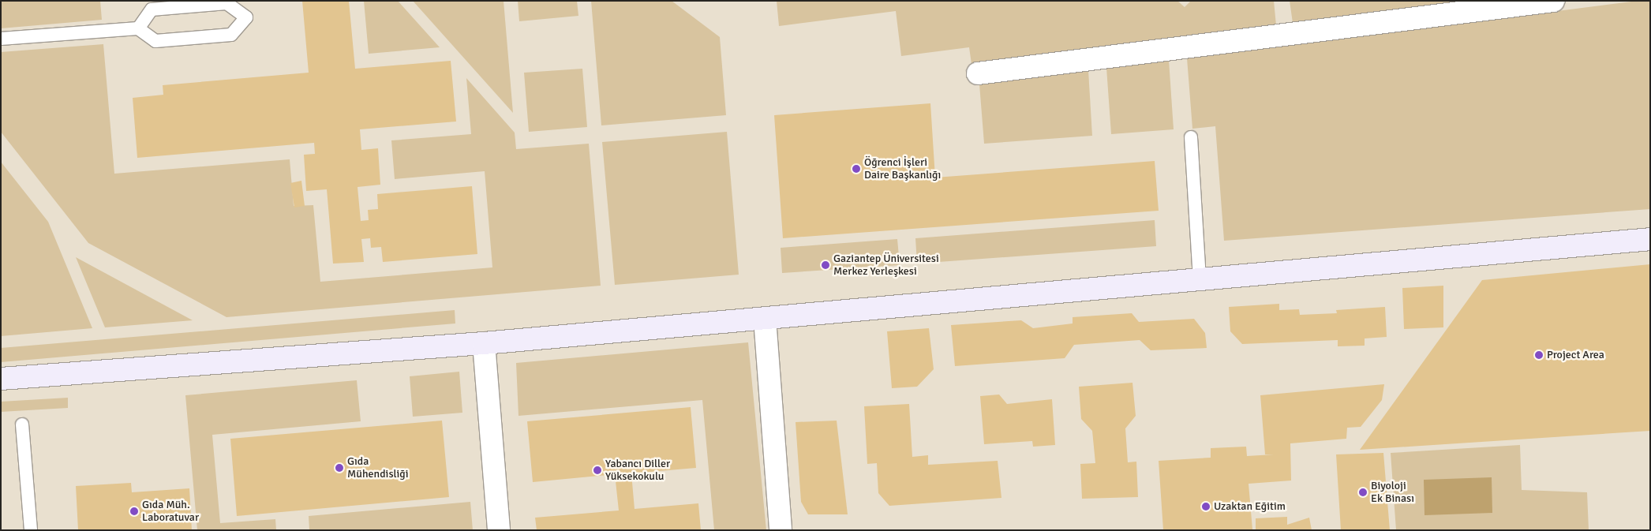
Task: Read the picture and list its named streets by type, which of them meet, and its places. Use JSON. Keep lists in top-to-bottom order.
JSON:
{
  "places": [
    "Öğrenci İşleri Daire Başkanlığı",
    "Gaziantep Üniversitesi Merkez Yerleşkesi",
    "Project Area",
    "Gıda Mühendisliği",
    "Yabancı Diller Yüksekokulu",
    "Biyoloji Ek Binası",
    "Uzaktan Eğitim",
    "Gıda Müh. Laboratuvar"
  ]
}
